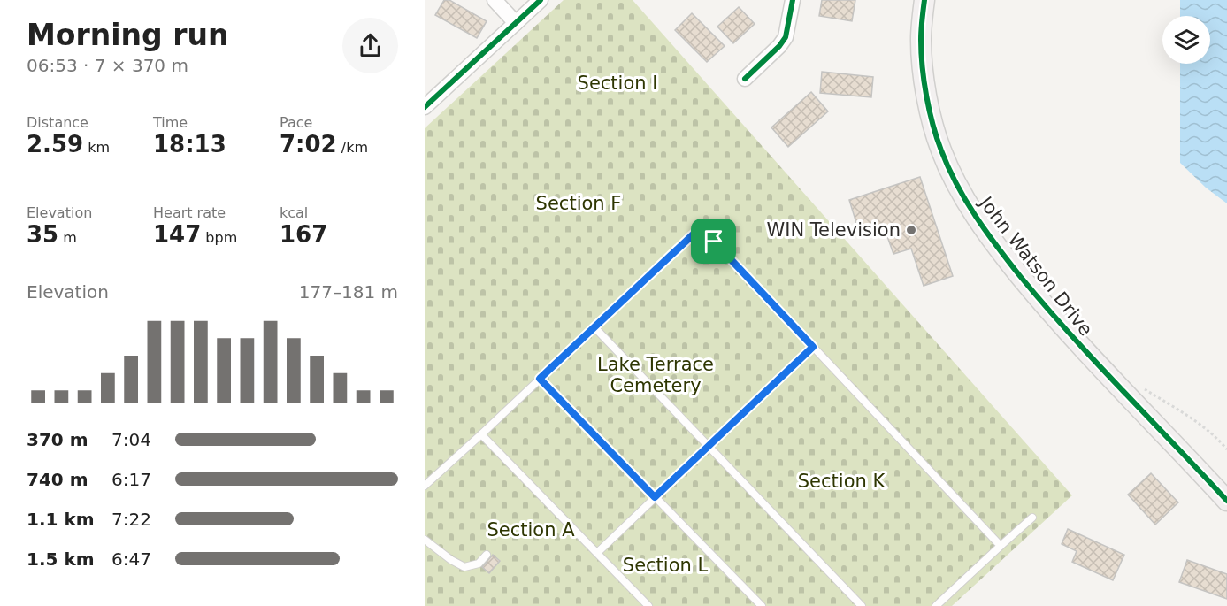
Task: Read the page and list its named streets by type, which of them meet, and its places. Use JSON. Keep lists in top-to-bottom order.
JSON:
{
  "streets": {
    "street": ["John Watson Drive"]
  },
  "parks": [
    "Section I",
    "Section F",
    "Lake Terrace Cemetery",
    "Section K",
    "Section A",
    "Section L"
  ],
  "places": ["WIN Television"],
  "page": {
    "heading": ["Morning run", "06:53 · 7 × 370 m"],
    "stats": [
      ["Distance", "2.59 km"],
      ["Time", "18:13"],
      ["Pace", "7:02 /km"],
      ["Elevation", "35 m"],
      ["Heart rate", "147 bpm"],
      ["kcal", "167"]
    ],
    "chart": ["Elevation", "177–181 m"],
    "list": [
      {
        "name": "370 m",
        "note": "7:04"
      },
      {
        "name": "740 m",
        "note": "6:17"
      },
      {
        "name": "1.1 km",
        "note": "7:22"
      },
      {
        "name": "1.5 km",
        "note": "6:47"
      }
    ]
  }
}
